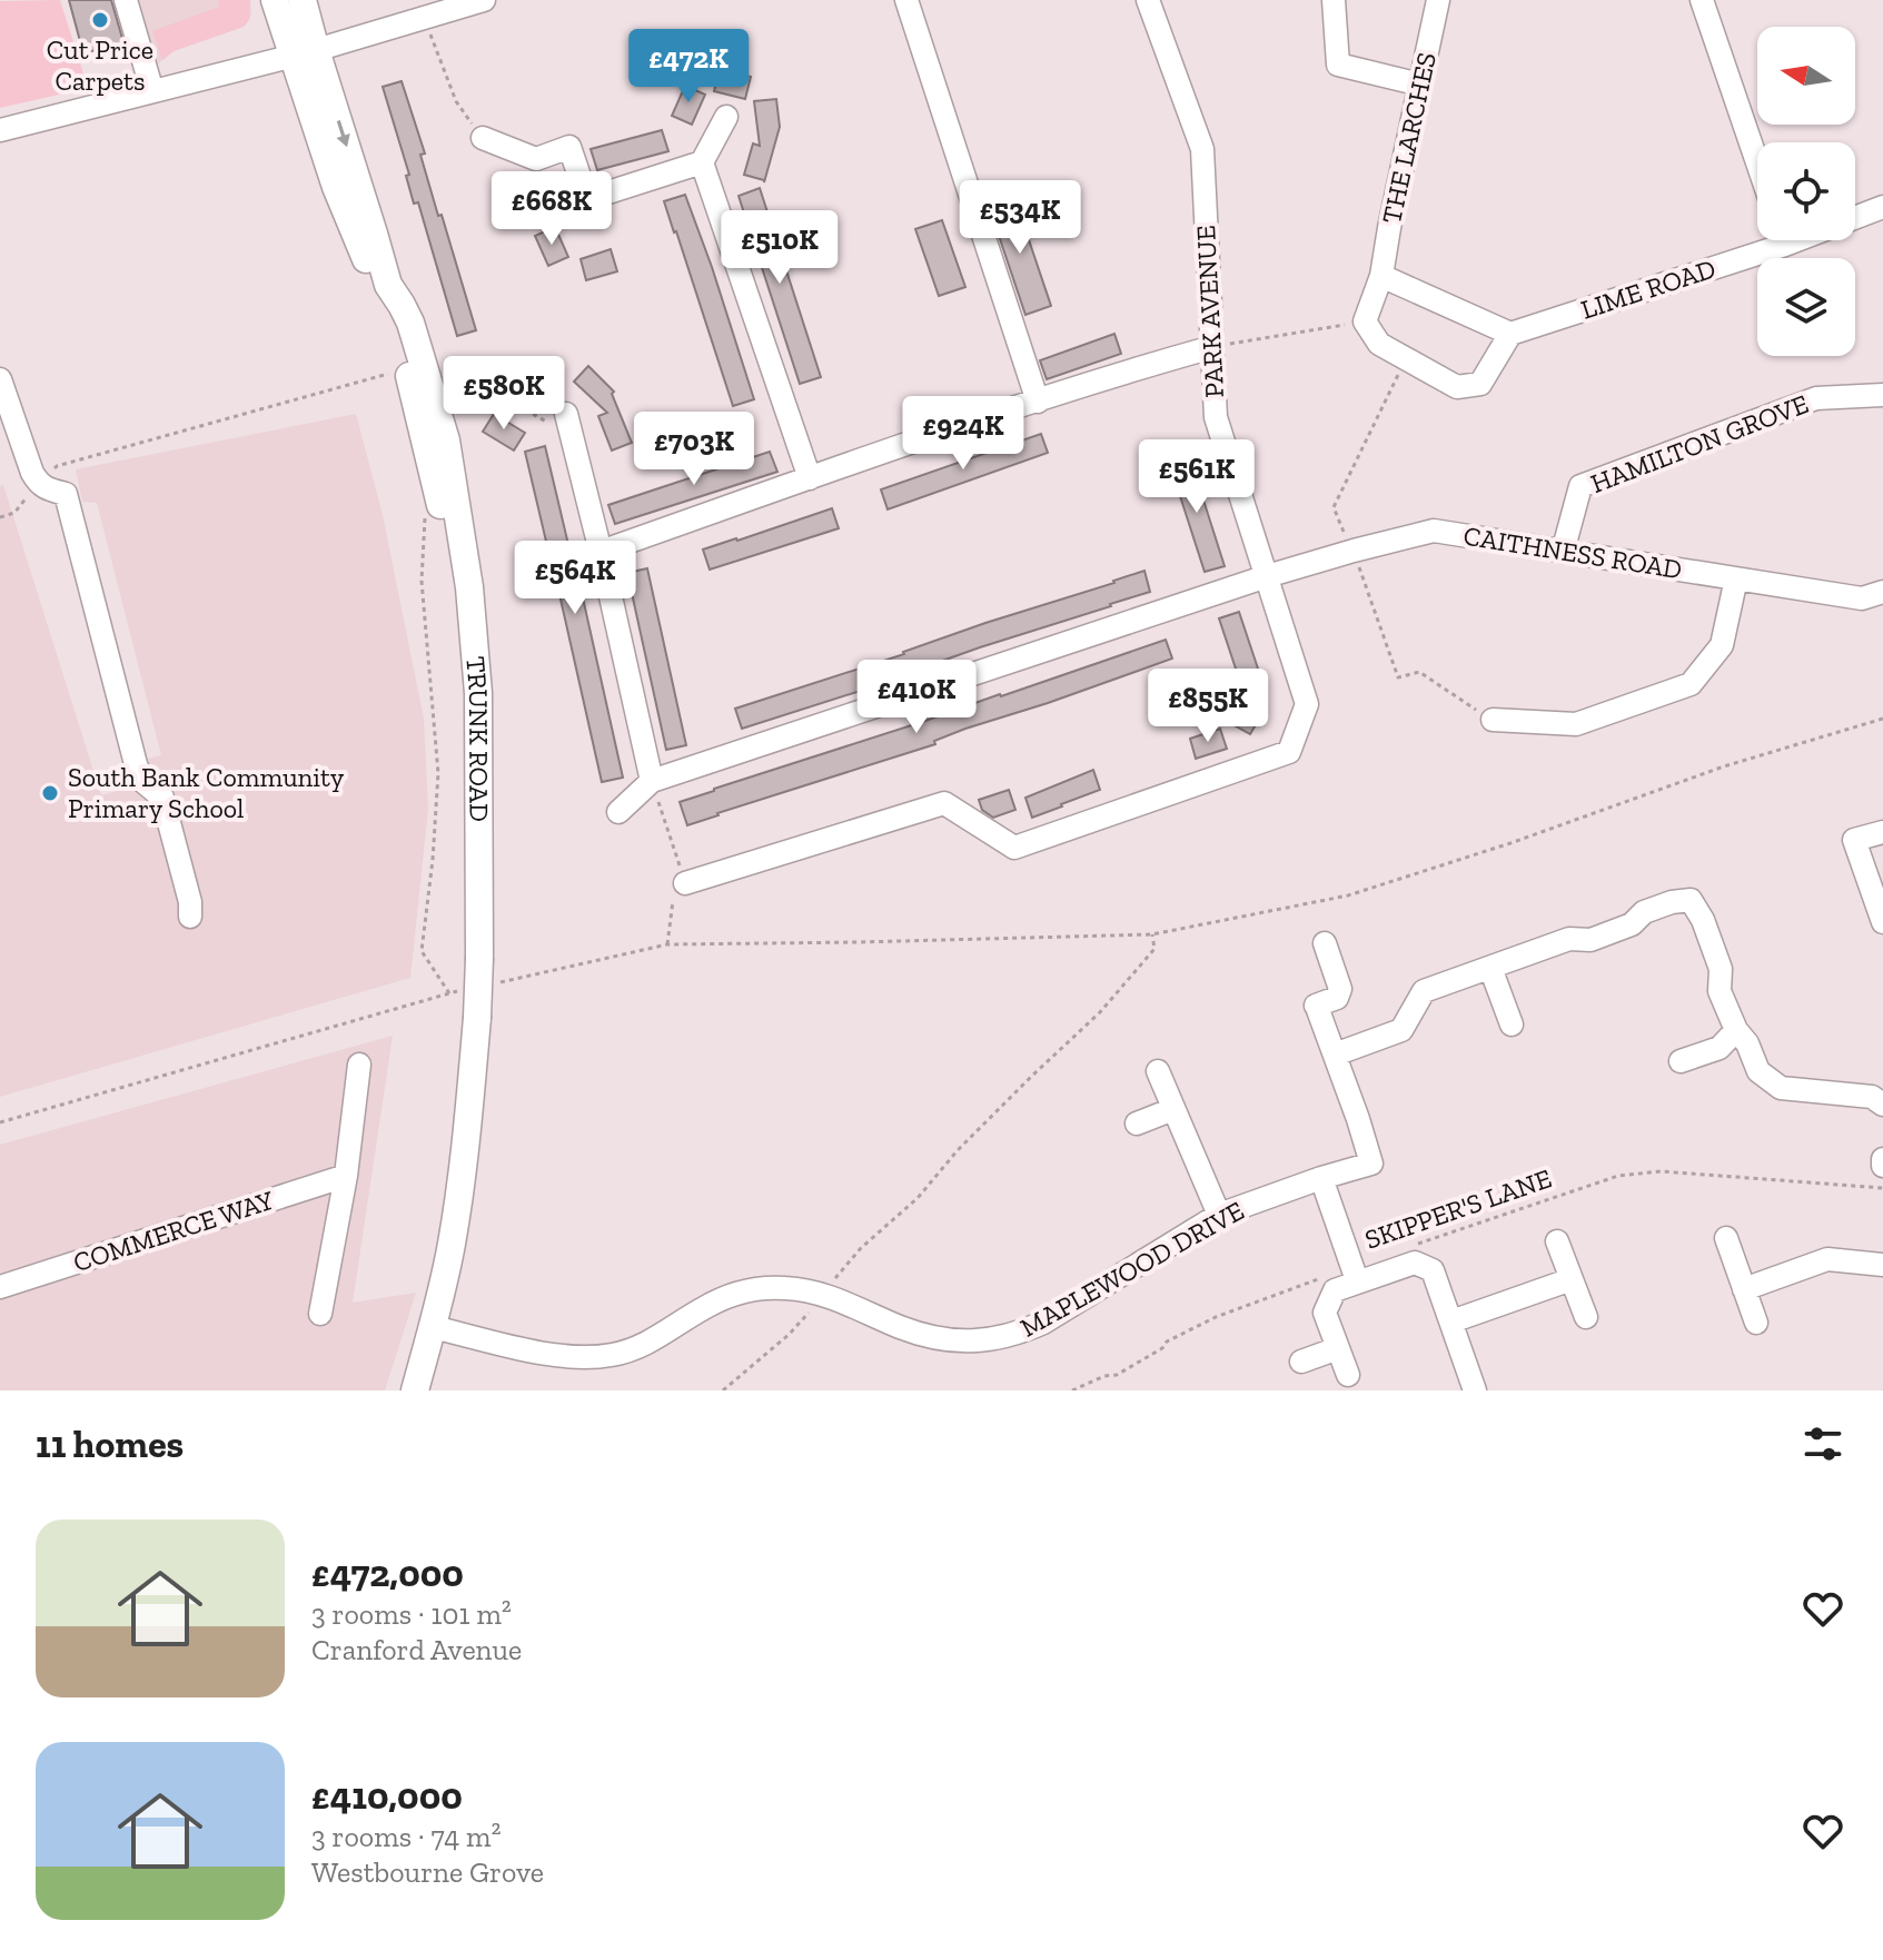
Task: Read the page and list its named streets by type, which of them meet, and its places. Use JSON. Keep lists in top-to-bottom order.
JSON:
{
  "streets": {
    "main road": ["TRUNK ROAD"],
    "street": [
      "THE LARCHES",
      "LIME ROAD",
      "PARK AVENUE",
      "HAMILTON GROVE",
      "CAITHNESS ROAD",
      "COMMERCE WAY",
      "MAPLEWOOD DRIVE"
    ],
    "path": ["SKIPPER'S LANE"]
  },
  "crossings": [
    ["PARK AVENUE", "CAITHNESS ROAD"],
    ["HAMILTON GROVE", "CAITHNESS ROAD"],
    ["TRUNK ROAD", "MAPLEWOOD DRIVE"]
  ],
  "places": ["Cut Price Carpets", "South Bank Community Primary School"],
  "north": "left",
  "page": {
    "price": [
      "£472K",
      "£668K",
      "£534K",
      "£510K",
      "£580K",
      "£924K",
      "£703K",
      "£561K",
      "£564K",
      "£410K",
      "£855K"
    ],
    "heading": "11 homes",
    "list": [
      {
        "name": "£472,000",
        "note": "3 rooms · 101 m² · Cranford Avenue"
      },
      {
        "name": "£410,000",
        "note": "3 rooms · 74 m² · Westbourne Grove"
      }
    ]
  }
}
